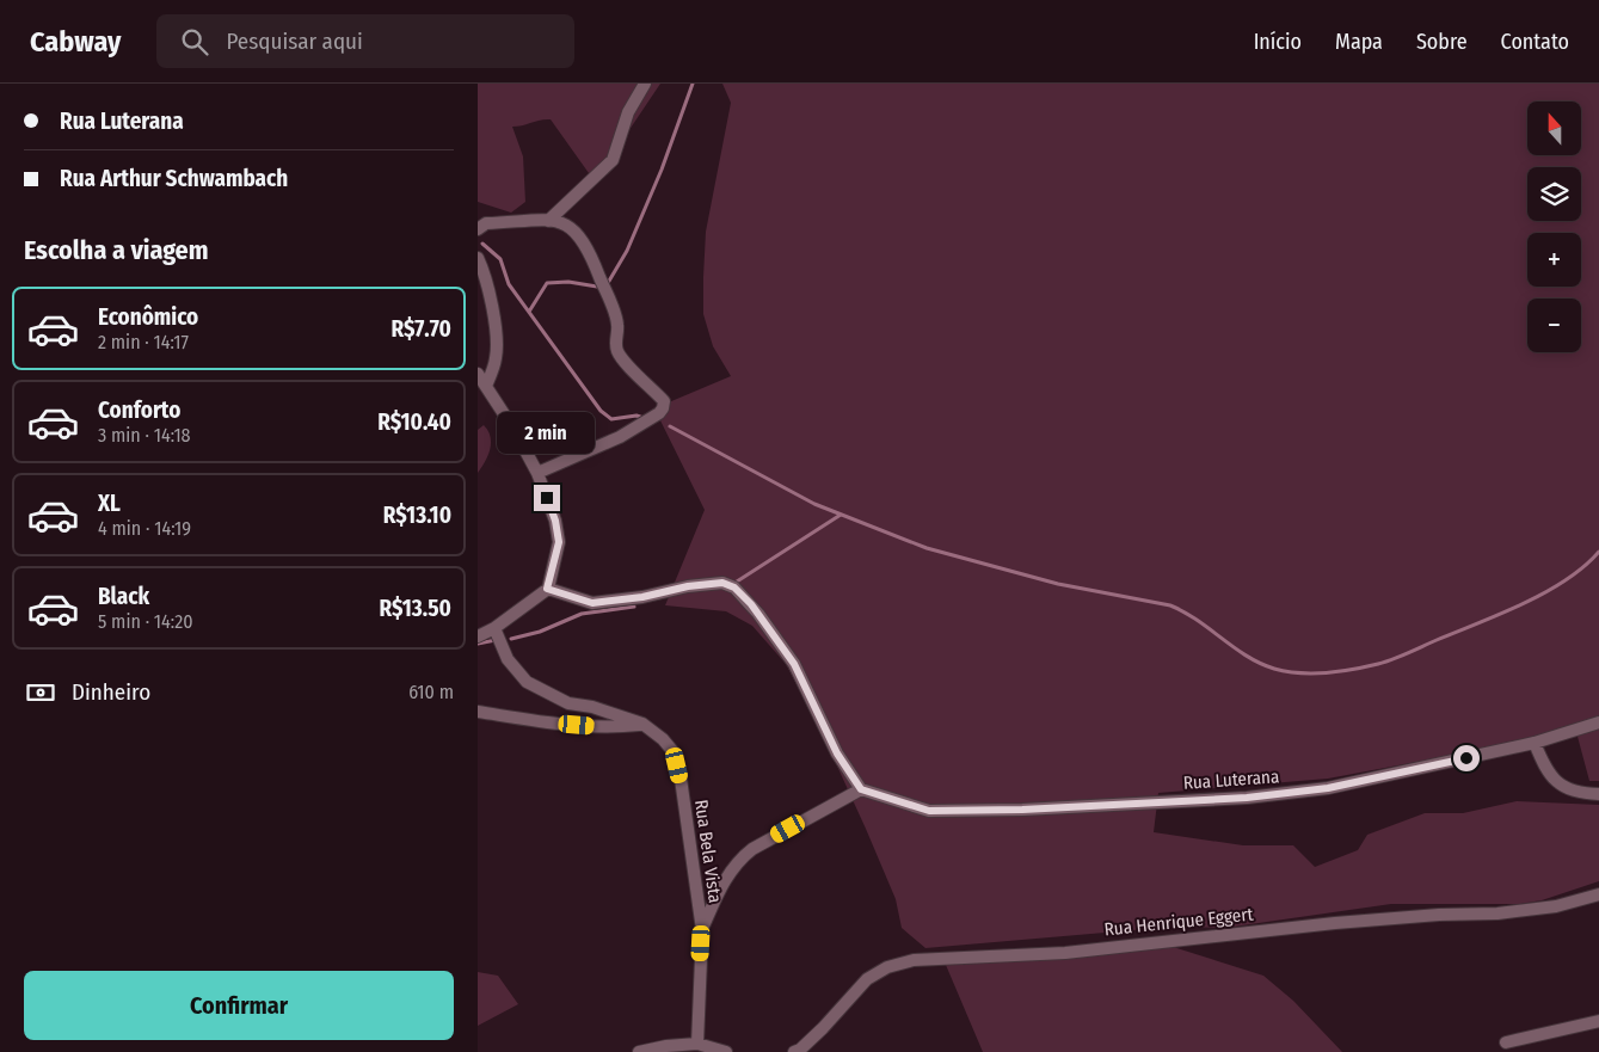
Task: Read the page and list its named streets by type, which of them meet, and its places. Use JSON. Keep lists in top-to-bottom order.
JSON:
{
  "streets": {
    "street": ["Rua Luterana", "Rua Bela Vista", "Rua Henrique Eggert"]
  },
  "north": "top",
  "page": {
    "header": "Cabway",
    "search": "Pesquisar aqui",
    "nav": [
      "Início",
      "Mapa",
      "Sobre",
      "Contato"
    ],
    "banner": ["Rua Luterana", "Rua Arthur Schwambach"],
    "map_buttons": ["+", "−"],
    "heading": "Escolha a viagem",
    "list": [
      {
        "name": "Econômico",
        "note": "2 min · 14:17",
        "value": "R$7.70"
      },
      {
        "name": "Conforto",
        "note": "3 min · 14:18",
        "value": "R$10.40"
      },
      {
        "name": "XL",
        "note": "4 min · 14:19",
        "value": "R$13.10"
      },
      {
        "name": "Black",
        "note": "5 min · 14:20",
        "value": "R$13.50"
      }
    ],
    "bubble": "2 min",
    "pay": ["Dinheiro", "610 m"],
    "buttons": "Confirmar"
  }
}
